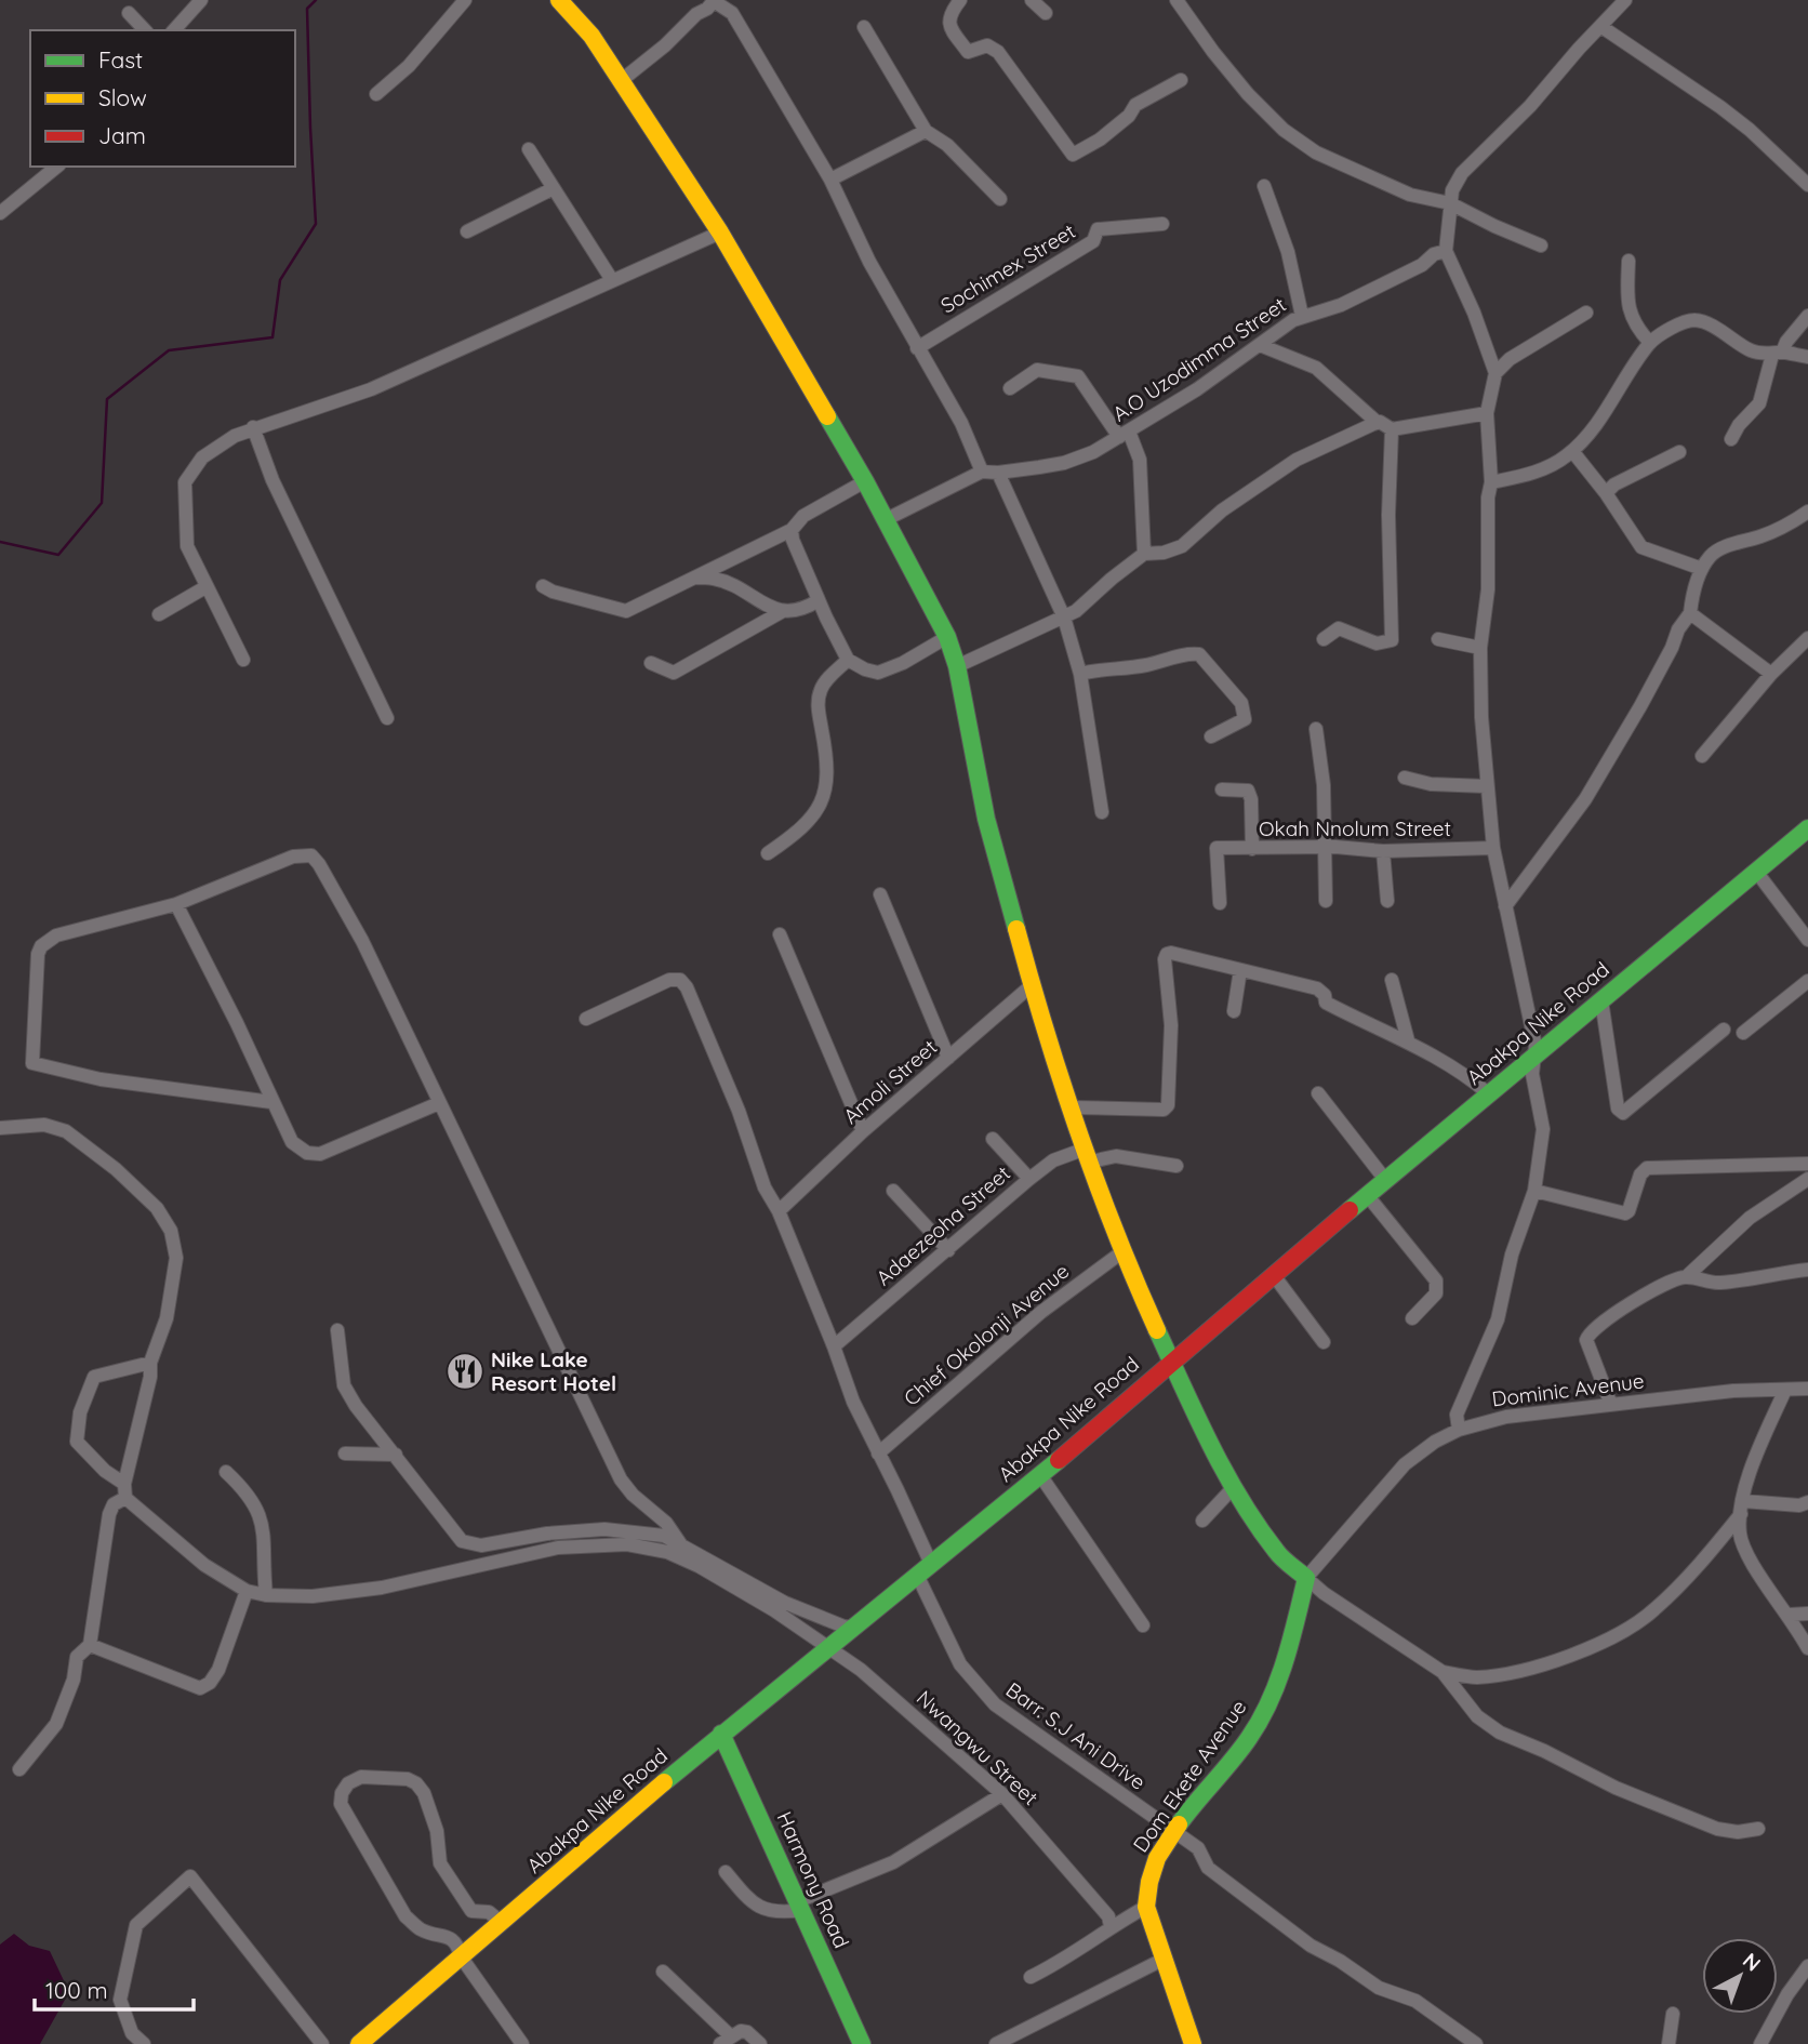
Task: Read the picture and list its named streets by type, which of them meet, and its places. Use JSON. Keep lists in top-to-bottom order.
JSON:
{
  "streets": {
    "main road": ["Abakpa Nike Road", "Dom Ekete Avenue", "Harmony Road"],
    "street": [
      "Sochimex Street",
      "A.O Uzodimma Street",
      "Okah Nnolum Street",
      "Amoli Street",
      "Adaezeoha Street",
      "Chief Okolonji Avenue",
      "Dominic Avenue",
      "Barr. S.J Ani Drive",
      "Nwangwu Street"
    ]
  },
  "crossings": [
    ["Abakpa Nike Road", "Barr. S.J Ani Drive"],
    ["Abakpa Nike Road", "Nwangwu Street"],
    ["Abakpa Nike Road", "Harmony Road"],
    ["Amoli Street", "Barr. S.J Ani Drive"],
    ["Adaezeoha Street", "Barr. S.J Ani Drive"],
    ["Chief Okolonji Avenue", "Barr. S.J Ani Drive"],
    ["Dominic Avenue", "Dom Ekete Avenue"],
    ["Barr. S.J Ani Drive", "Dom Ekete Avenue"]
  ],
  "places": {
    "restaurant": ["Nike Lake Resort Hotel"]
  },
  "legend": ["Fast", "Slow", "Jam"],
  "scale_bar": "100 m",
  "north": "top right"
}
